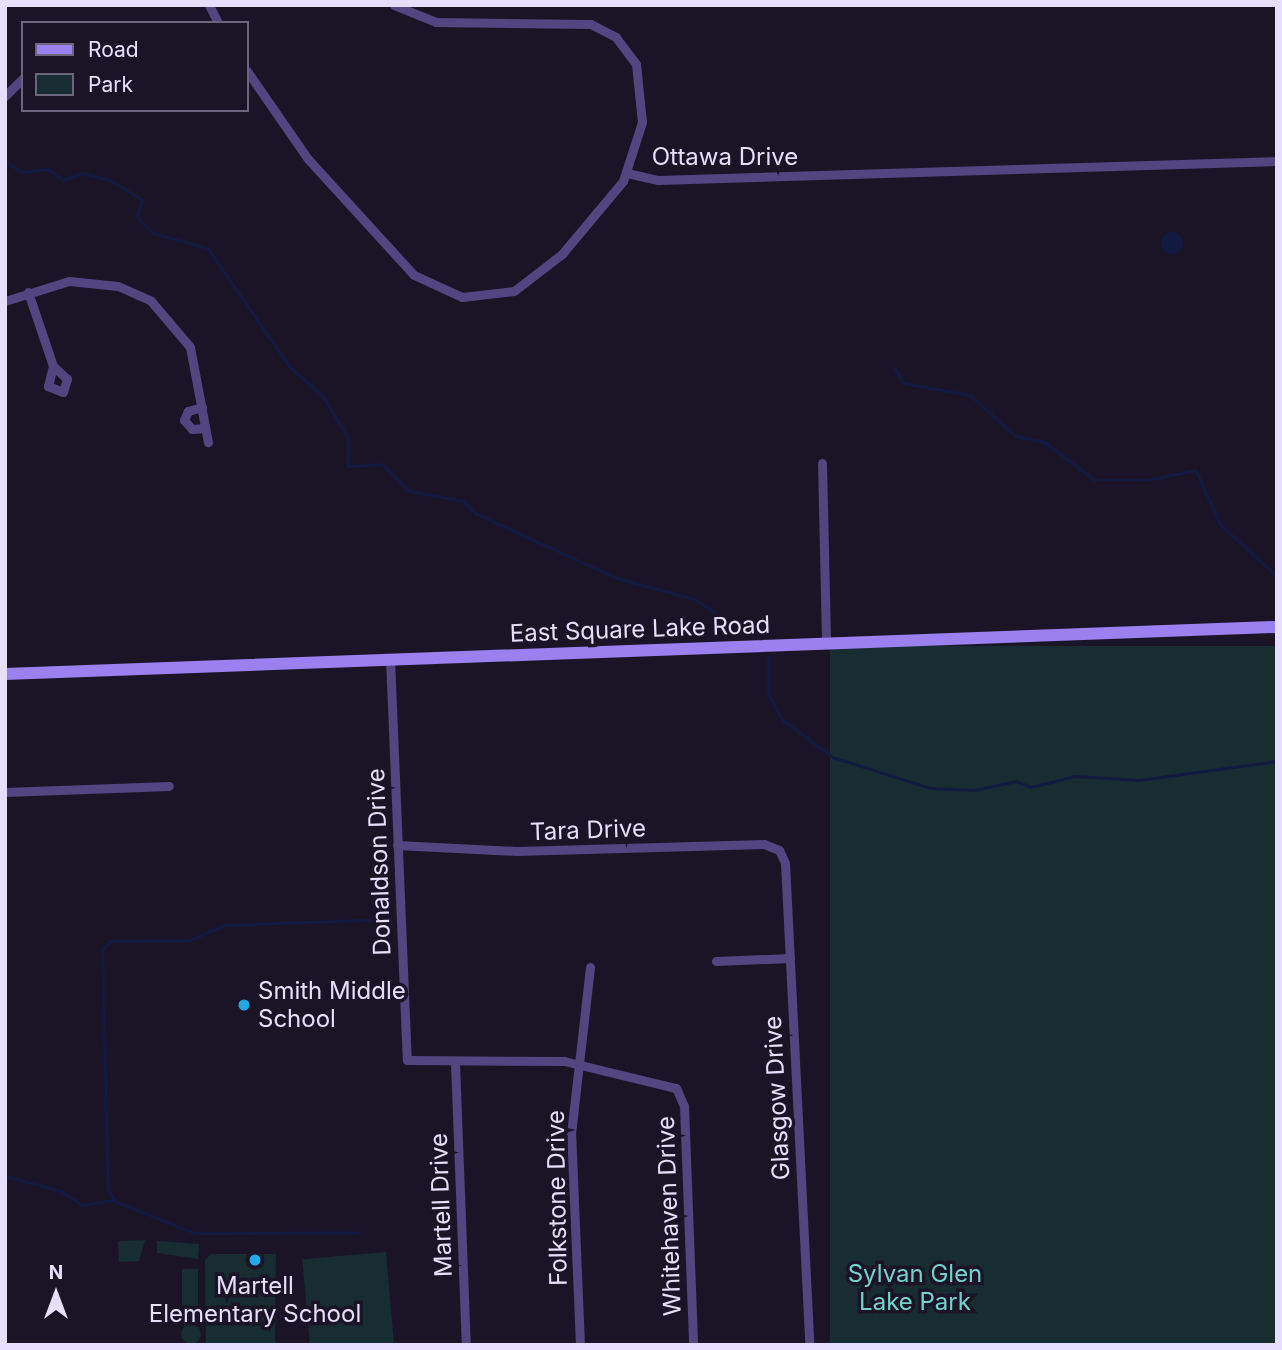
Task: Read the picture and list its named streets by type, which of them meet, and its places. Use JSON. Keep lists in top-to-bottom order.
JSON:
{
  "streets": {
    "main road": ["East Square Lake Road"],
    "street": [
      "Ottawa Drive",
      "Tara Drive",
      "Donaldson Drive",
      "Glasgow Drive",
      "Folkstone Drive",
      "Martell Drive",
      "Whitehaven Drive"
    ]
  },
  "crossings": [
    ["East Square Lake Road", "Donaldson Drive"],
    ["Tara Drive", "Donaldson Drive"],
    ["Tara Drive", "Glasgow Drive"],
    ["Donaldson Drive", "Martell Drive"],
    ["Folkstone Drive", "Whitehaven Drive"]
  ],
  "parks": ["Sylvan Glen Lake Park"],
  "places": ["Smith Middle School", "Martell Elementary School"],
  "legend": ["Road", "Park"],
  "north": "top"
}
